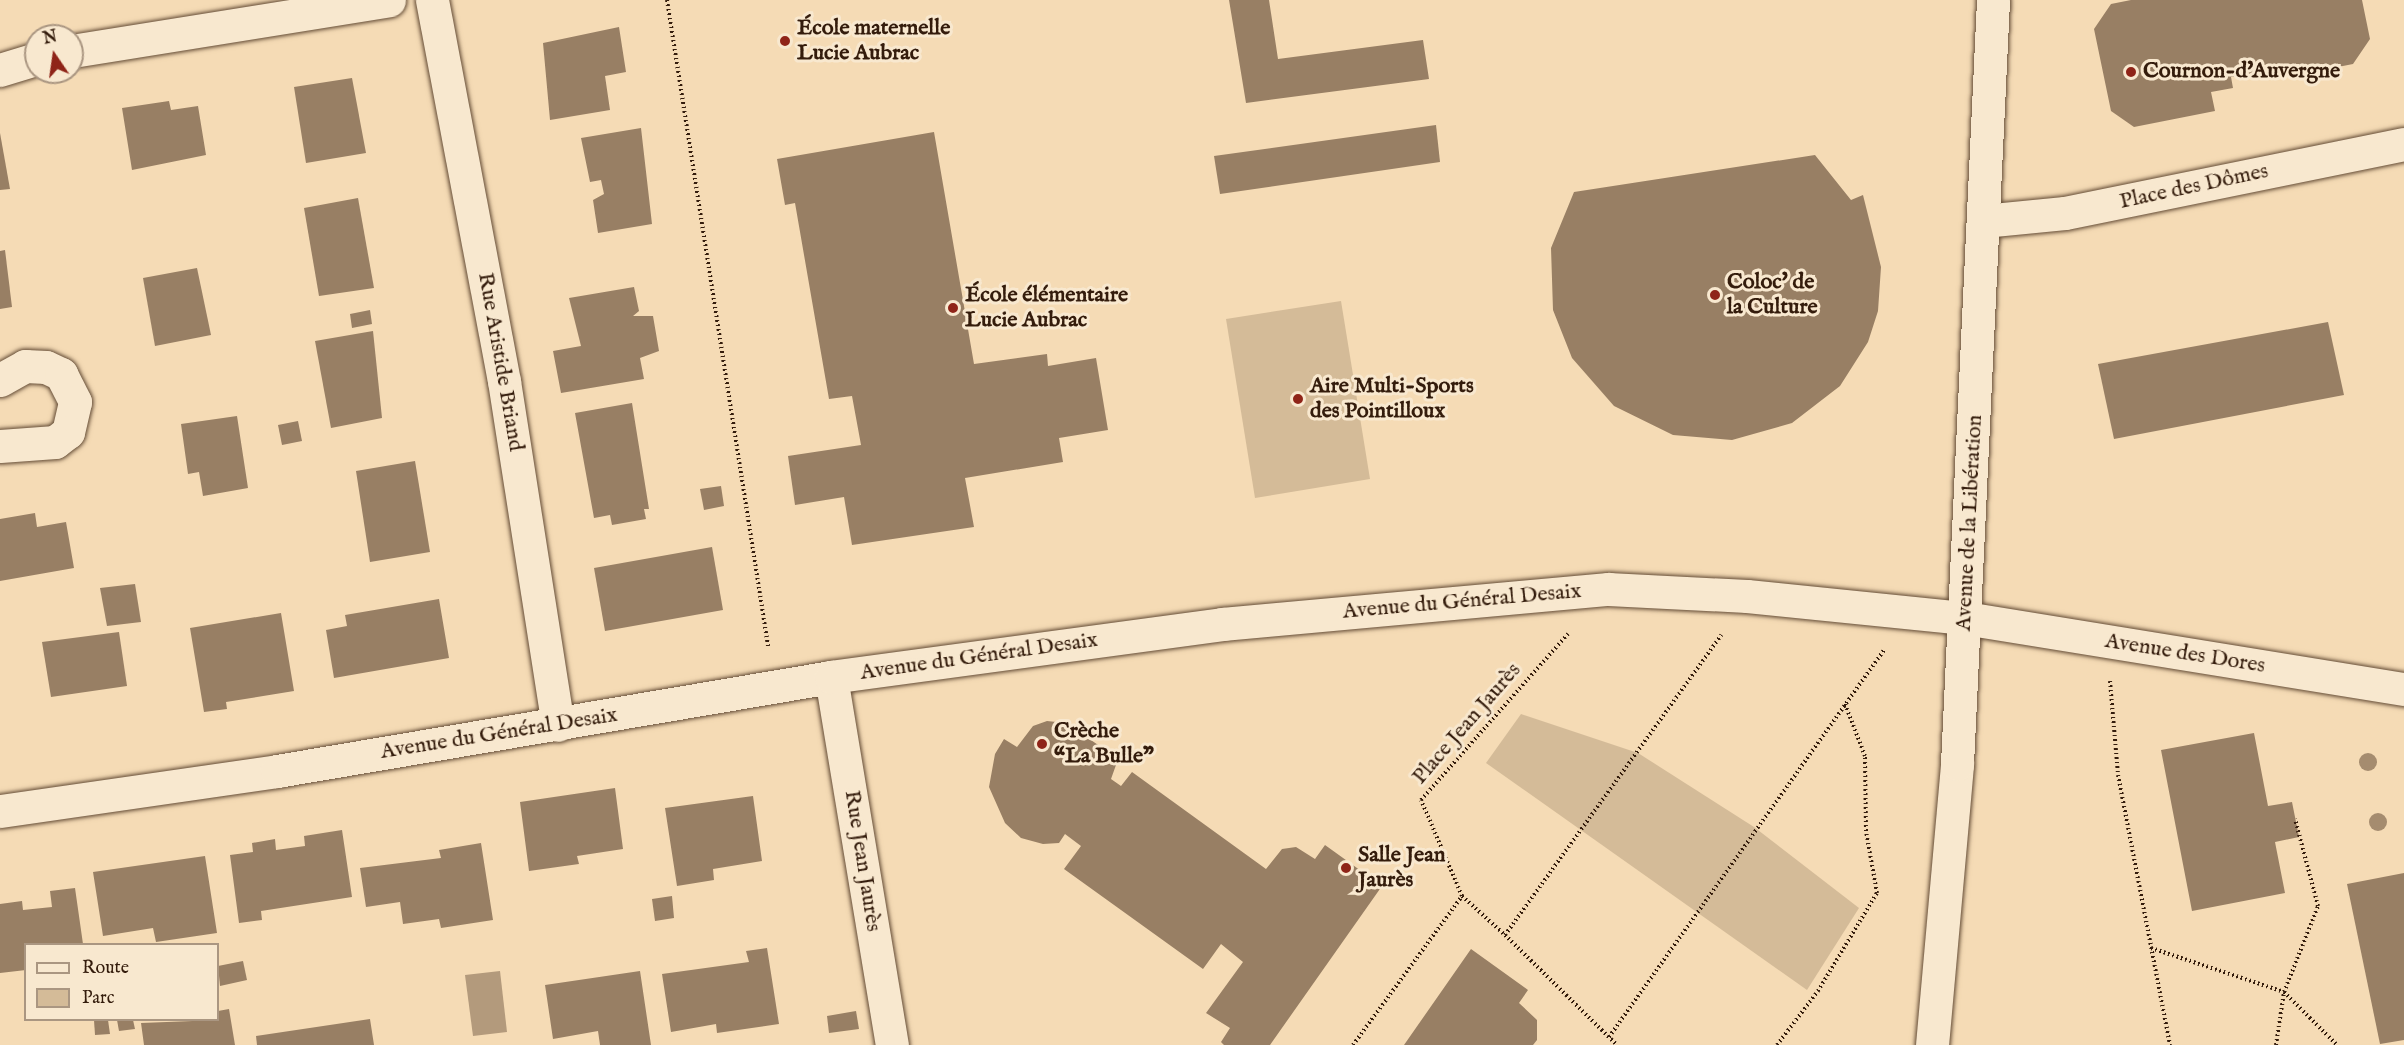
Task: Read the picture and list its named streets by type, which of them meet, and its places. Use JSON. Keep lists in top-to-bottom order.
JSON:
{
  "streets": {
    "street": [
      "Place des Dômes",
      "Rue Aristide Briand",
      "Avenue de la Libération",
      "Avenue du Général Desaix",
      "Avenue des Dores",
      "Rue Jean Jaurès"
    ],
    "path": ["Place Jean Jaurès"]
  },
  "crossings": [
    ["Place des Dômes", "Avenue de la Libération"],
    ["Rue Aristide Briand", "Avenue du Général Desaix"],
    ["Avenue de la Libération", "Avenue du Général Desaix"],
    ["Avenue de la Libération", "Avenue des Dores"],
    ["Avenue du Général Desaix", "Avenue des Dores"],
    ["Avenue du Général Desaix", "Place Jean Jaurès"],
    ["Avenue du Général Desaix", "Rue Jean Jaurès"]
  ],
  "places": [
    "École maternelle Lucie Aubrac",
    "Cournon-d'Auvergne",
    "Coloc' de la Culture",
    "École élémentaire Lucie Aubrac",
    "Aire Multi-Sports des Pointilloux",
    "Crèche “La Bulle”",
    "Salle Jean Jaurès"
  ],
  "legend": ["Route", "Parc"],
  "north": "top"
}
